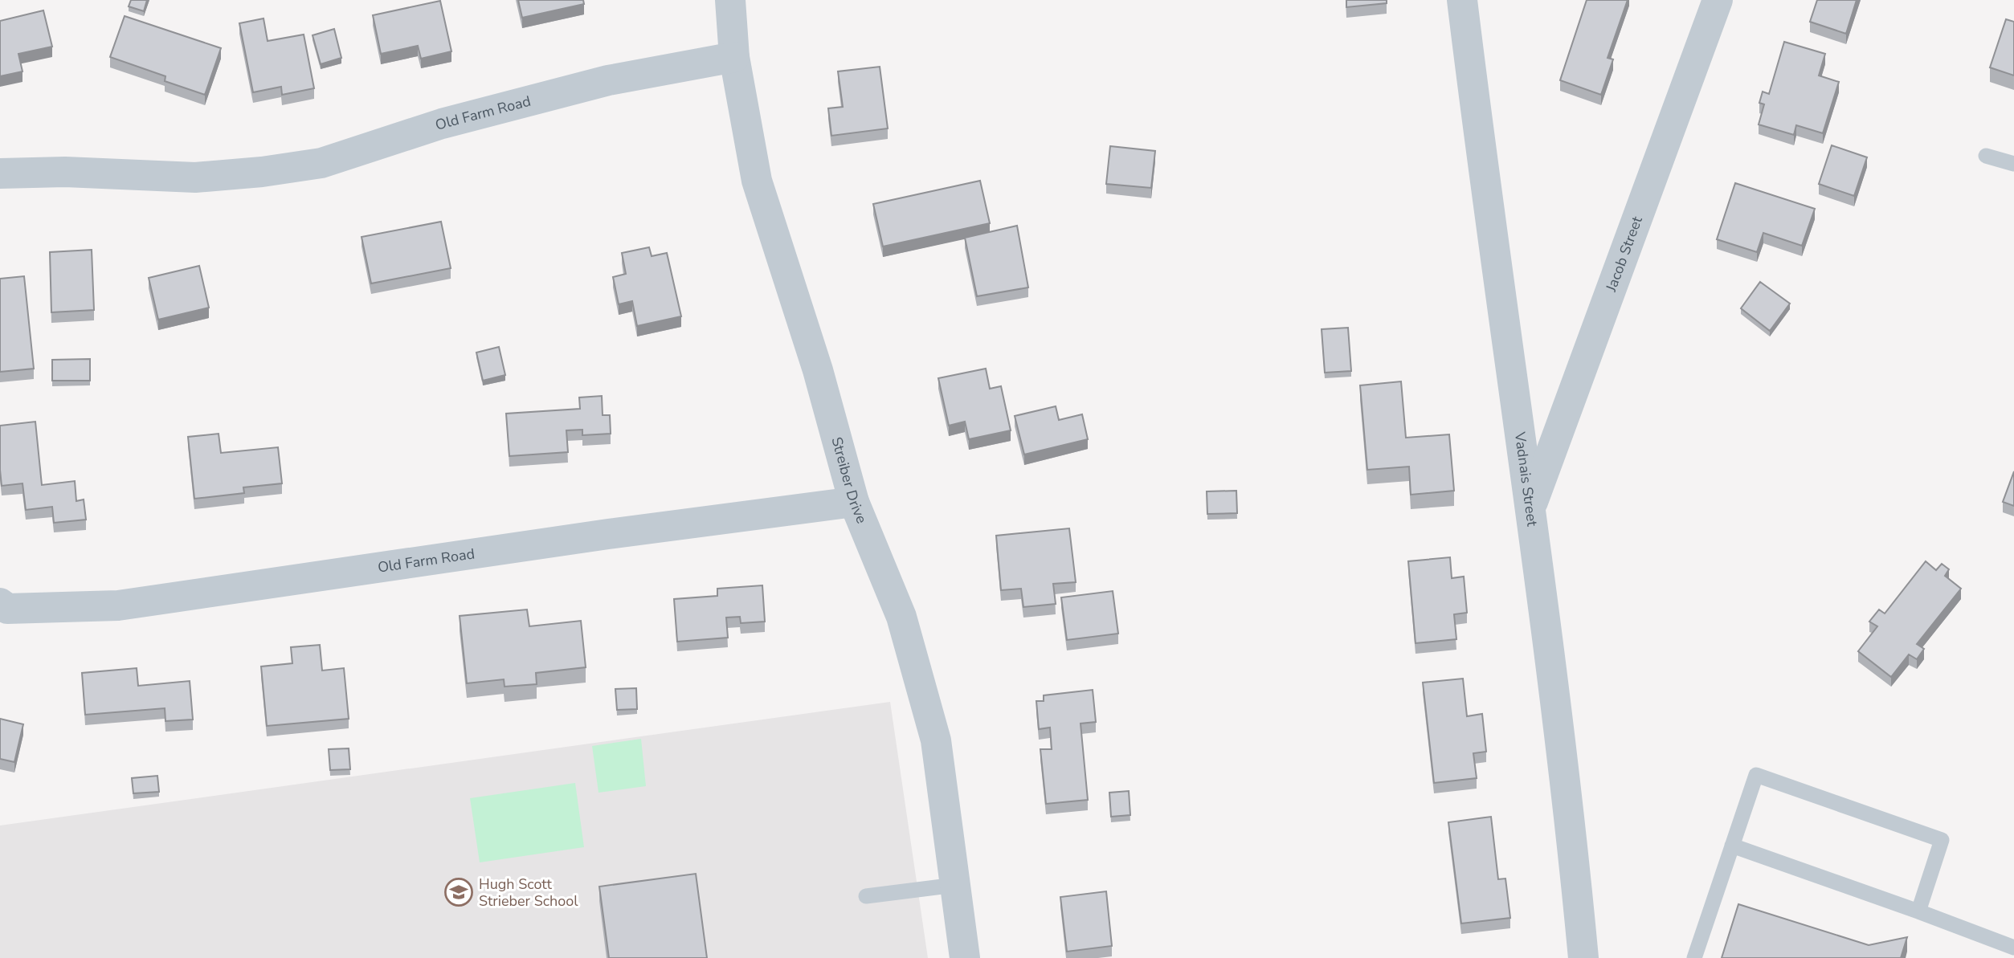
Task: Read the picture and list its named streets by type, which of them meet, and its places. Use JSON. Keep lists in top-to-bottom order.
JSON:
{
  "streets": {
    "street": [
      "Old Farm Road",
      "Jacob Street",
      "Vadnais Street",
      "Streiber Drive"
    ]
  },
  "crossings": [
    ["Old Farm Road", "Streiber Drive"],
    ["Jacob Street", "Vadnais Street"]
  ],
  "places": {
    "school or university": ["Hugh Scott Strieber School"]
  }
}
